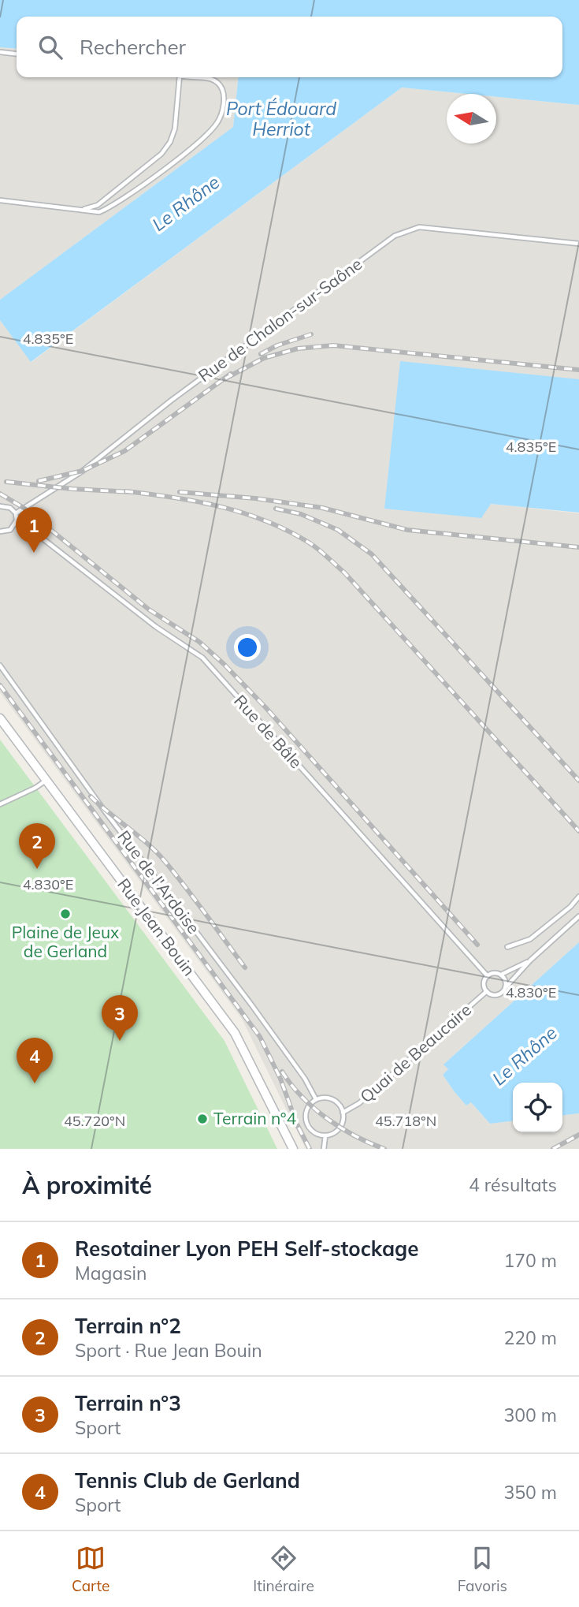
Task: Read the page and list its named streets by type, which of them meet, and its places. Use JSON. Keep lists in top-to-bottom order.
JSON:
{
  "streets": {
    "street": ["Rue Jean Bouin"],
    "lane": [
      "Rue de Chalon-sur-Saône",
      "Rue de Bâle",
      "Rue de l'Ardoise",
      "Quai de Beaucaire"
    ]
  },
  "crossings": [
    ["Rue de Bâle", "Quai de Beaucaire"],
    ["Rue de l'Ardoise", "Quai de Beaucaire"]
  ],
  "water": ["Port Édouard Herriot", "Le Rhône"],
  "places": ["Plaine de Jeux de Gerland", "Terrain n°4"],
  "north": "left",
  "page": {
    "search": "Rechercher",
    "pins": [
      "1",
      "2",
      "3",
      "4"
    ],
    "heading": ["À proximité", "4 résultats"],
    "list": [
      {
        "mark": "1",
        "name": "Resotainer Lyon PEH Self-stockage",
        "note": "Magasin",
        "value": "170 m"
      },
      {
        "mark": "2",
        "name": "Terrain n°2",
        "note": "Sport · Rue Jean Bouin",
        "value": "220 m"
      },
      {
        "mark": "3",
        "name": "Terrain n°3",
        "note": "Sport",
        "value": "300 m"
      },
      {
        "mark": "4",
        "name": "Tennis Club de Gerland",
        "note": "Sport",
        "value": "350 m"
      }
    ],
    "nav": ["Carte", "Itinéraire", "Favoris"]
  },
  "coordinates": [
    "4.835°E",
    "4.830°E",
    "45.720°N",
    "45.718°N"
  ]
}
